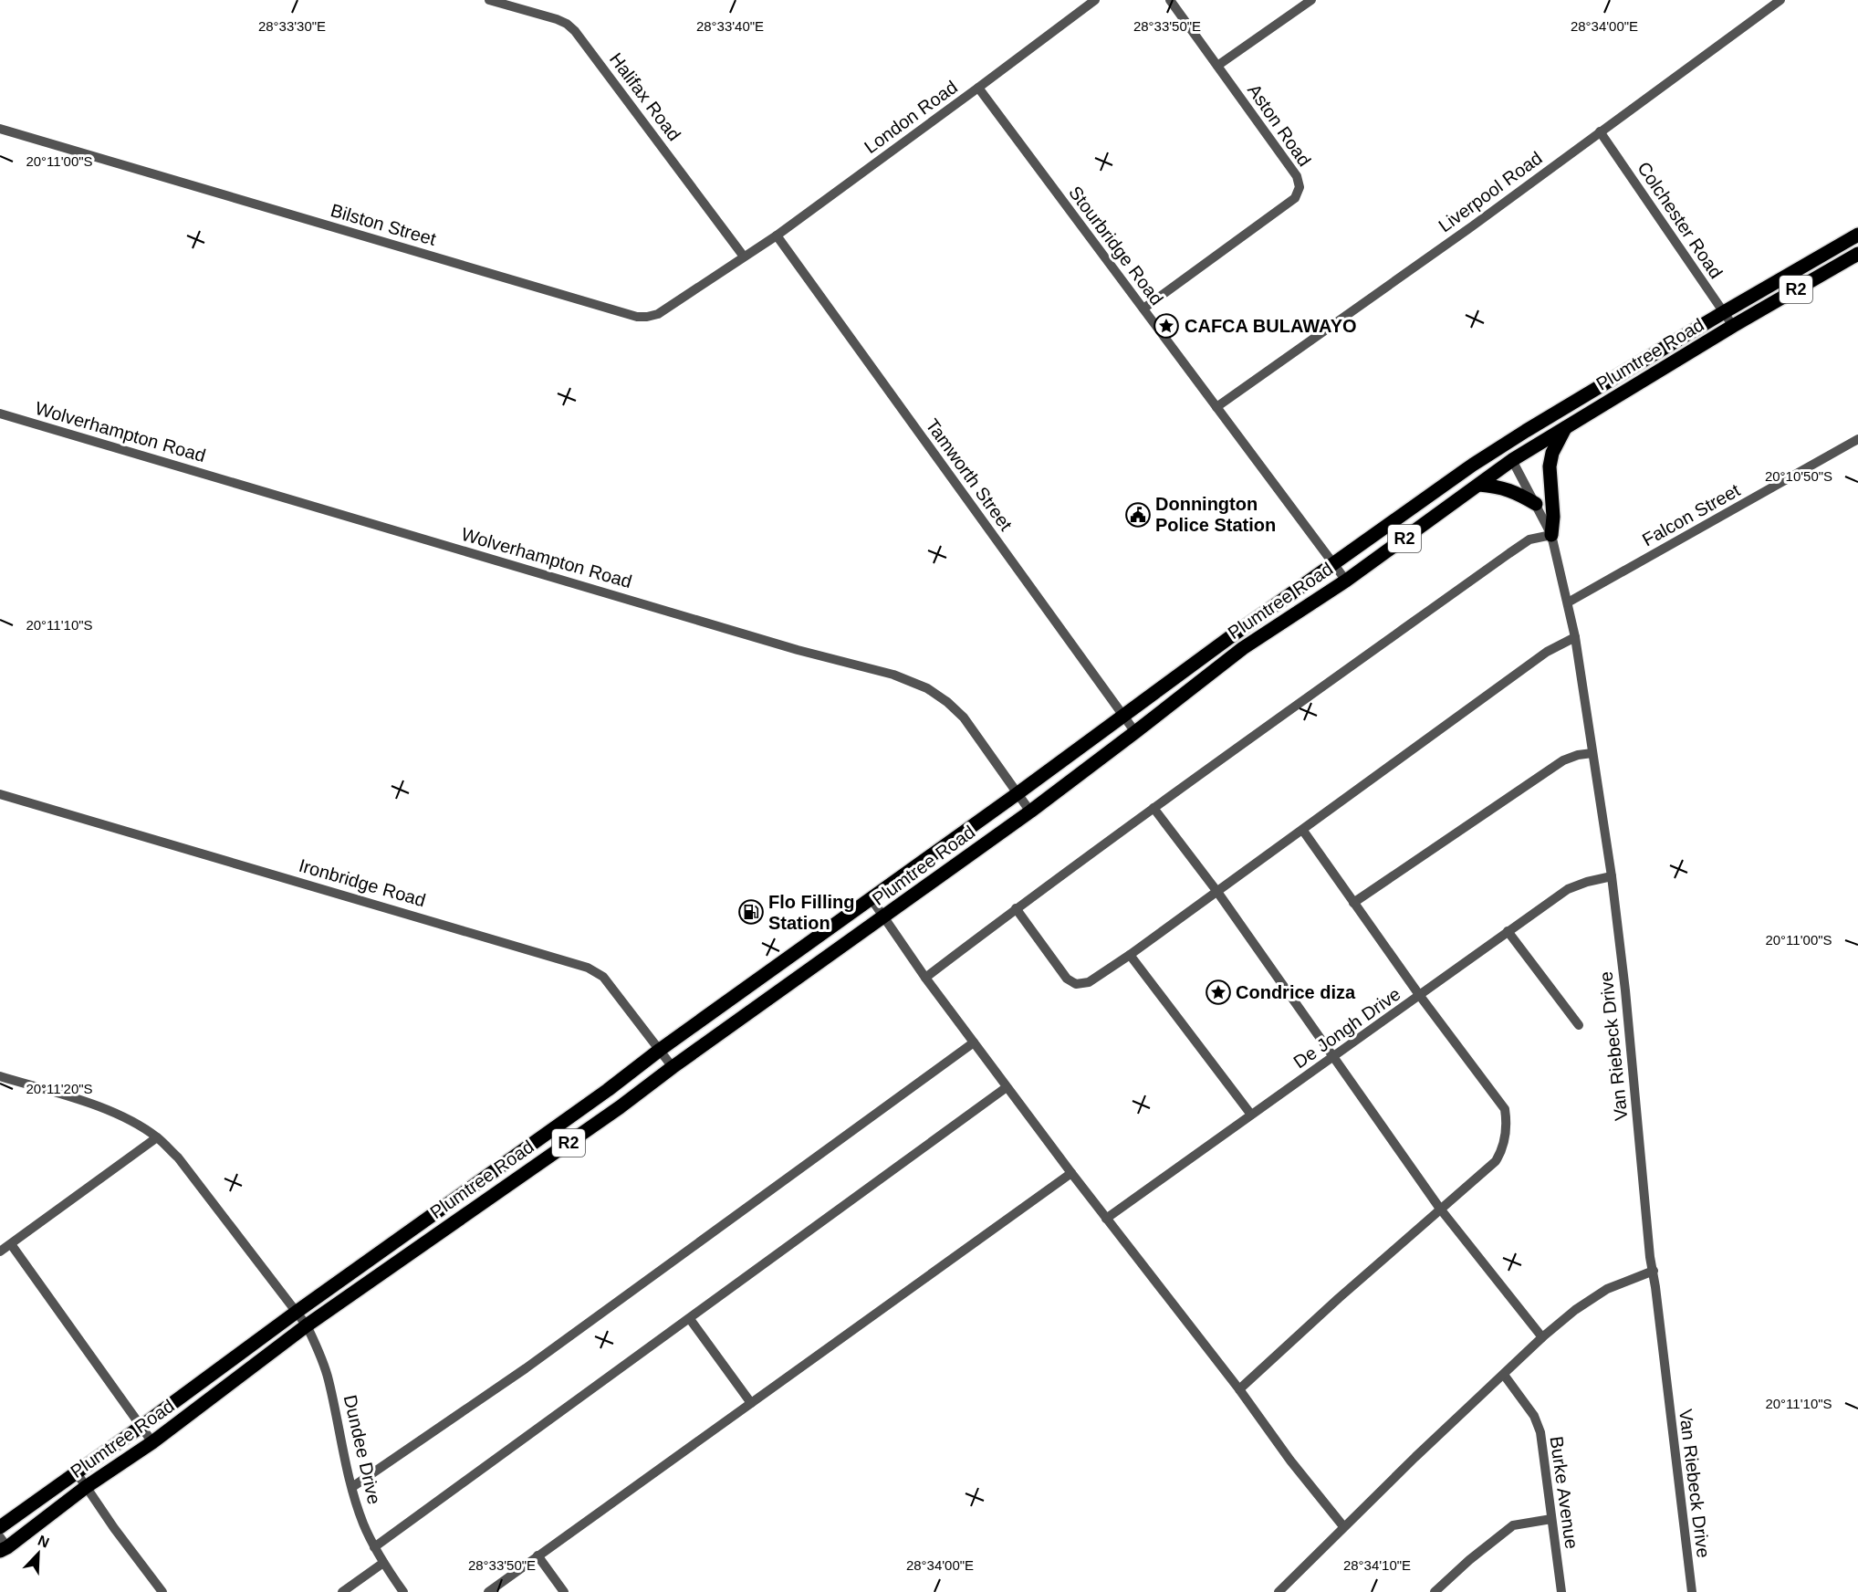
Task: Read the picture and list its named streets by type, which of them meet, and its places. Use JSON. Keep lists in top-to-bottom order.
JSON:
{
  "streets": {
    "highway": ["R2", "Plumtree Road"],
    "street": [
      "Halifax Road",
      "London Road",
      "Aston Road",
      "Liverpool Road",
      "Colchester Road",
      "Bilston Street",
      "Stourbridge Road",
      "Wolverhampton Road",
      "Tamworth Street",
      "Falcon Street",
      "Ironbridge Road",
      "De Jongh Drive",
      "Van Riebeck Drive",
      "Dundee Drive",
      "Burke Avenue"
    ]
  },
  "crossings": [
    ["Halifax Road", "London Road"],
    ["Halifax Road", "Bilston Street"],
    ["London Road", "Bilston Street"],
    ["London Road", "Stourbridge Road"],
    ["London Road", "Tamworth Street"],
    ["Aston Road", "Stourbridge Road"],
    ["Liverpool Road", "Colchester Road"],
    ["Liverpool Road", "Stourbridge Road"],
    ["Colchester Road", "Plumtree Road"],
    ["Stourbridge Road", "Plumtree Road"],
    ["Plumtree Road", "Wolverhampton Road"],
    ["Plumtree Road", "Tamworth Street"],
    ["Plumtree Road", "Ironbridge Road"],
    ["Plumtree Road", "Van Riebeck Drive"],
    ["Plumtree Road", "Dundee Drive"],
    ["Falcon Street", "Van Riebeck Drive"],
    ["De Jongh Drive", "Van Riebeck Drive"]
  ],
  "places": {
    "place": ["CAFCA BULAWAYO", "Condrice diza"],
    "public building": ["Donnington Police Station"],
    "fuel station": ["Flo Filling Station"]
  },
  "north": "top right",
  "coordinates": [
    "28°33'30\"E",
    "28°33'40\"E",
    "28°33'50\"E",
    "28°34'00\"E",
    "20°11'00\"S",
    "20°10'50\"S",
    "20°11'10\"S",
    "20°11'20\"S",
    "28°34'10\"E"
  ]
}
